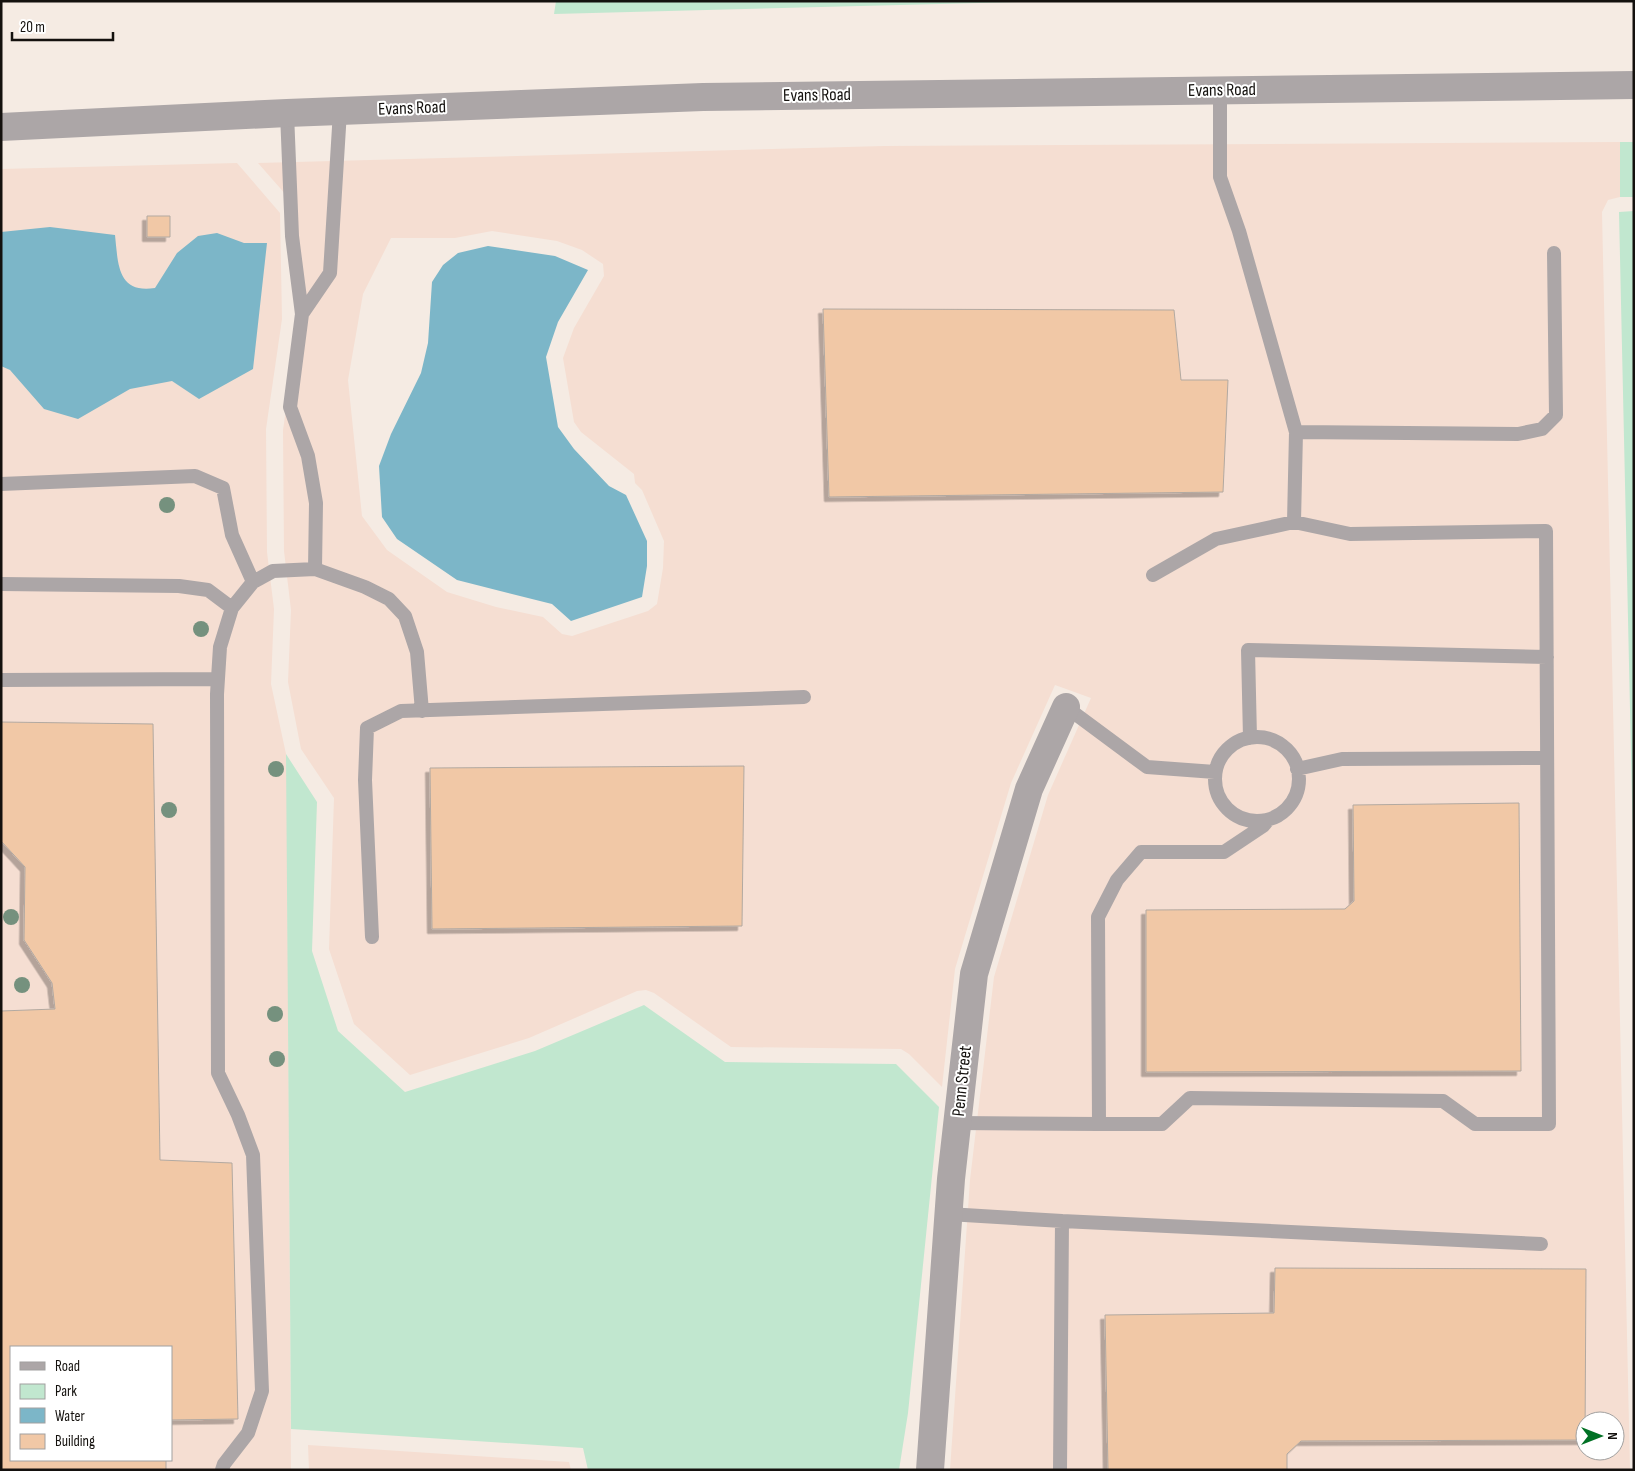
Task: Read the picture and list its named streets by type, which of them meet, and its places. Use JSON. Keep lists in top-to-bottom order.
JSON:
{
  "streets": {
    "street": ["Evans Road", "Penn Street"]
  },
  "legend": [
    "Road",
    "Park",
    "Water",
    "Building"
  ],
  "scale_bar": "20 m",
  "north": "right"
}
